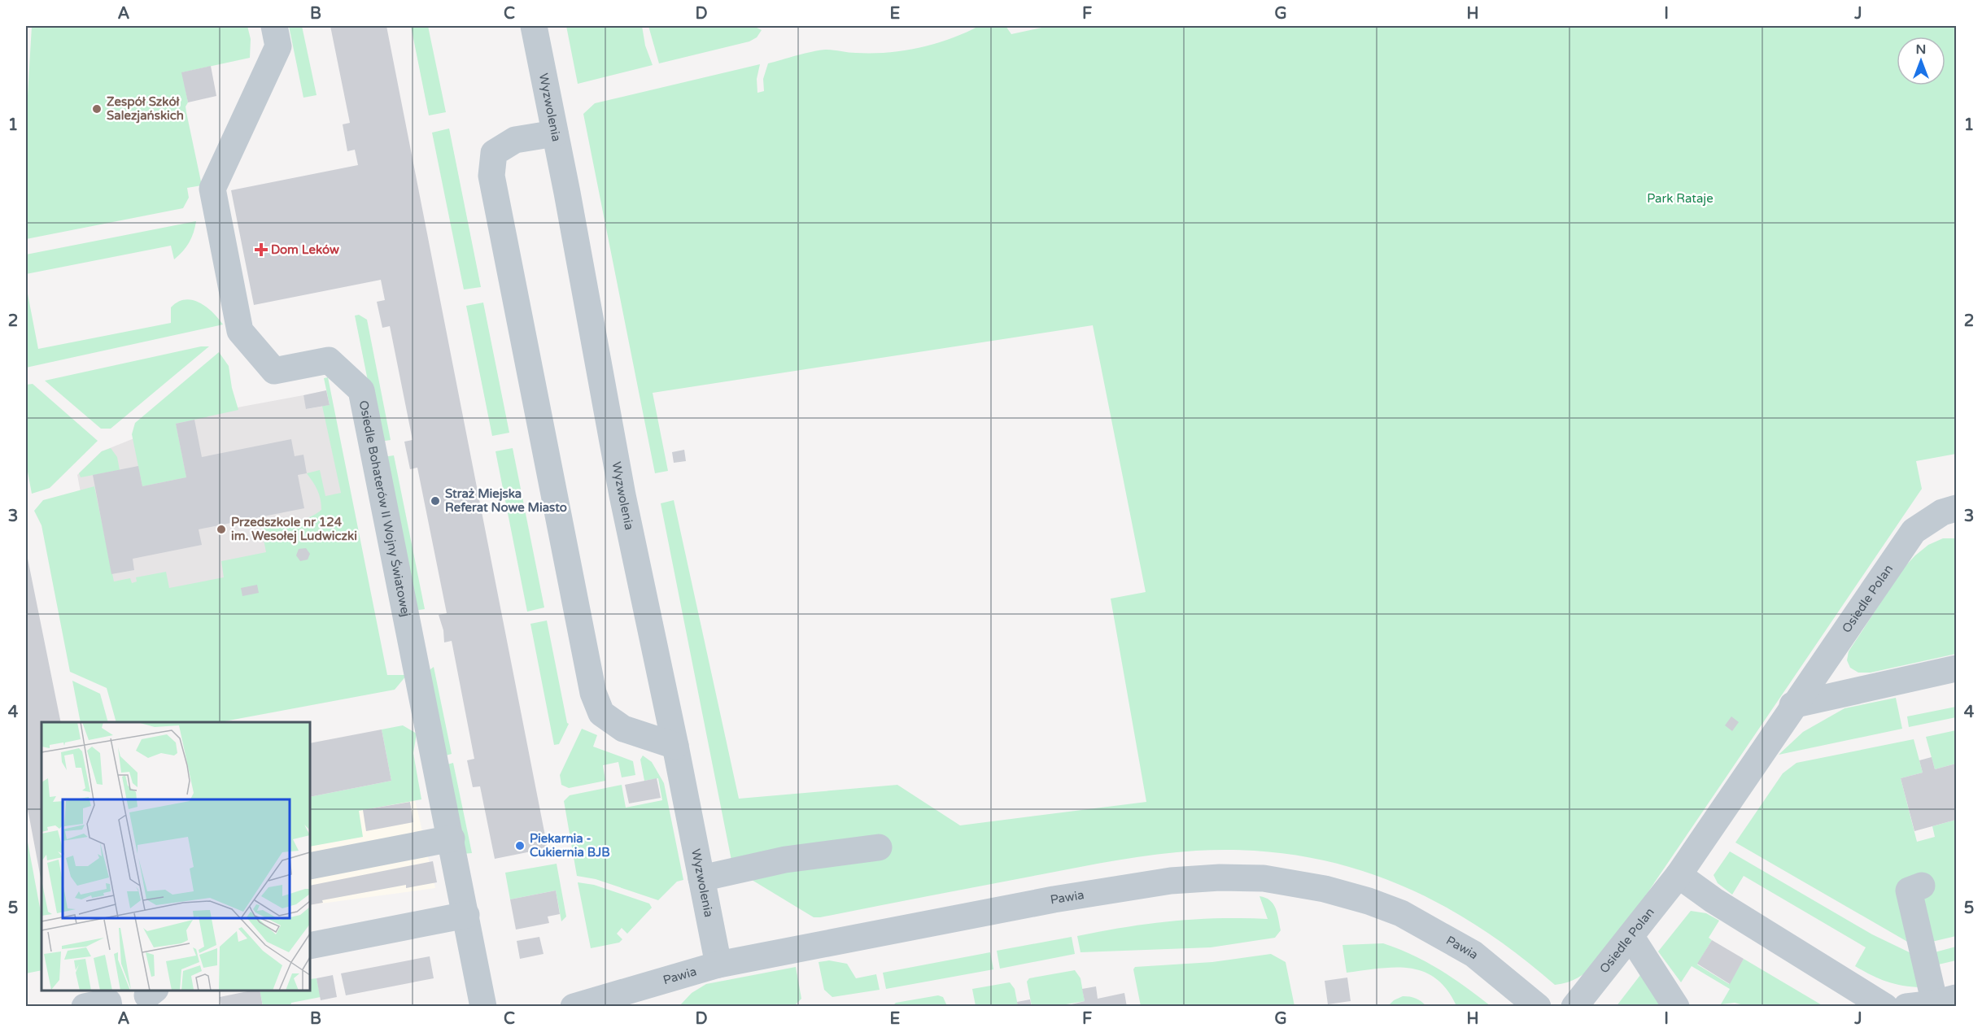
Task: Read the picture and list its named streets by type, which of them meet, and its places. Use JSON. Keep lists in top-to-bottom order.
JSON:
{
  "streets": {
    "street": [
      "Wyzwolenia",
      "Osiedle Bohaterów II Wojny Światowej",
      "Osiedle Polan",
      "Pawia"
    ]
  },
  "crossings": [
    ["Wyzwolenia", "Pawia"]
  ],
  "parks": ["Park Rataje"],
  "places": {
    "other": [
      "Zespół Szkół Salezjańskich",
      "Straż Miejska Referat Nowe Miasto",
      "Przedszkole nr 124 im. Wesołej Ludwiczki",
      "Piekarnia - Cukiernia BJB"
    ],
    "health": ["Dom Leków"]
  },
  "north": "top",
  "grid": {
    "columns": [
      "A",
      "B",
      "C",
      "D",
      "E",
      "F",
      "G",
      "H",
      "I",
      "J"
    ],
    "rows": [
      "1",
      "2",
      "3",
      "4",
      "5"
    ]
  }
}
